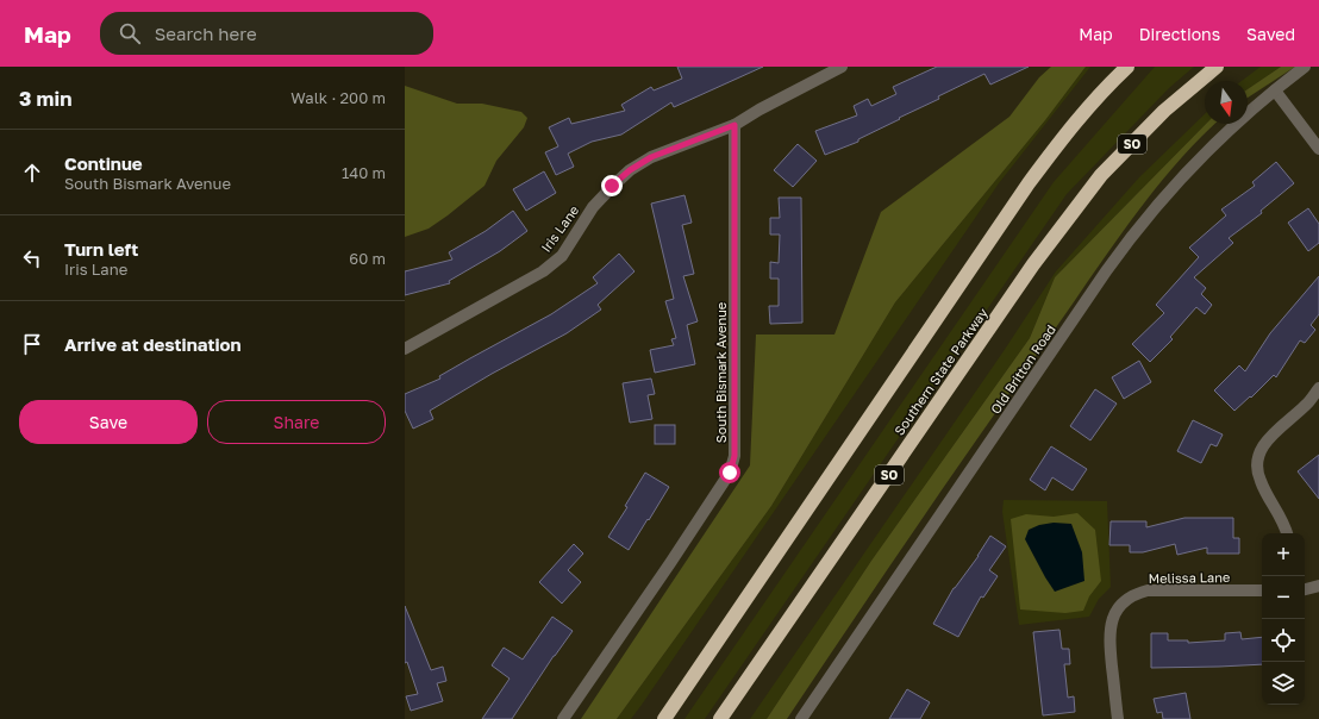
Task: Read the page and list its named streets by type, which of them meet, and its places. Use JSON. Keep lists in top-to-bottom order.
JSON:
{
  "streets": {
    "highway": ["SO", "Southern State Parkway"],
    "street": [
      "Iris Lane",
      "Old Britton Road",
      "South Bismark Avenue",
      "Melissa Lane"
    ]
  },
  "crossings": [
    ["Iris Lane", "South Bismark Avenue"]
  ],
  "north": "bottom",
  "page": {
    "header": "Map",
    "search": "Search here",
    "nav": ["Map", "Directions", "Saved"],
    "heading": ["3 min", "Walk · 200 m"],
    "list": [
      ["Continue", "South Bismark Avenue", "140 m"],
      ["Turn left", "Iris Lane", "60 m"],
      "Arrive at destination"
    ],
    "buttons": ["Save", "Share"],
    "map_buttons": ["+", "−"]
  }
}
